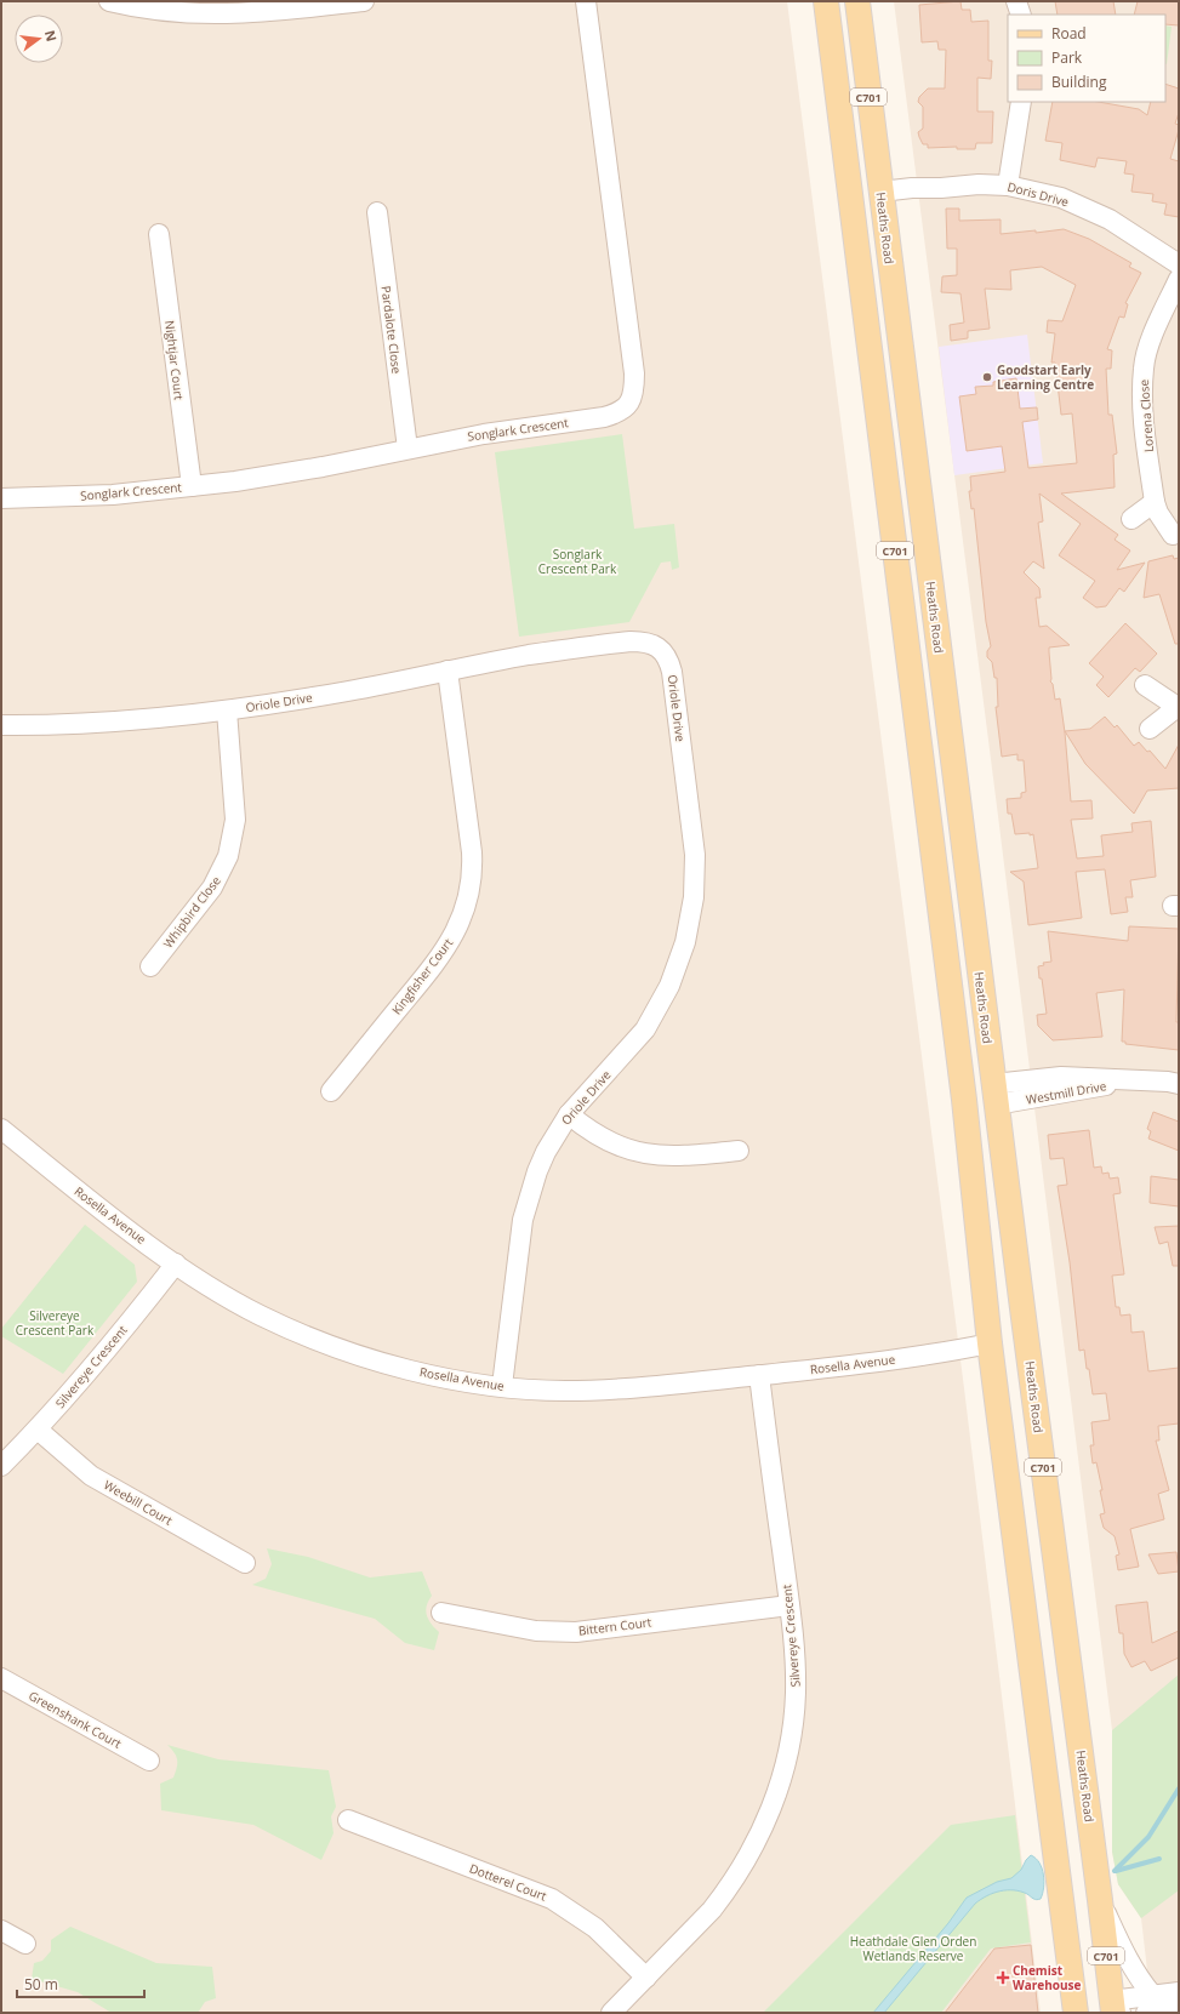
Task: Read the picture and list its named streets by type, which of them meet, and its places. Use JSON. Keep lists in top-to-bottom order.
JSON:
{
  "streets": {
    "main road": ["C701", "Heaths Road"],
    "street": [
      "Doris Drive",
      "Pardalote Close",
      "Nightjar Court",
      "Lorena Close",
      "Songlark Crescent",
      "Oriole Drive",
      "Whipbird Close",
      "Kingfisher Court",
      "Westmill Drive",
      "Rosella Avenue",
      "Silvereye Crescent",
      "Weebill Court",
      "Bittern Court",
      "Greenshank Court",
      "Dotterel Court"
    ]
  },
  "crossings": [
    ["C701", "Rosella Avenue"],
    ["Doris Drive", "Heaths Road"],
    ["Heaths Road", "Westmill Drive"],
    ["Pardalote Close", "Songlark Crescent"],
    ["Nightjar Court", "Songlark Crescent"],
    ["Oriole Drive", "Whipbird Close"],
    ["Oriole Drive", "Kingfisher Court"],
    ["Oriole Drive", "Rosella Avenue"],
    ["Rosella Avenue", "Silvereye Crescent"],
    ["Silvereye Crescent", "Weebill Court"],
    ["Silvereye Crescent", "Bittern Court"],
    ["Silvereye Crescent", "Dotterel Court"]
  ],
  "parks": ["Songlark Crescent Park", "Silvereye Crescent Park", "Heathdale Glen Orden Wetlands Reserve"],
  "places": {
    "other": ["Goodstart Early Learning Centre"],
    "health": ["Chemist Warehouse"]
  },
  "legend": ["Road", "Park", "Building"],
  "scale_bar": "50 m",
  "north": "right"
}
